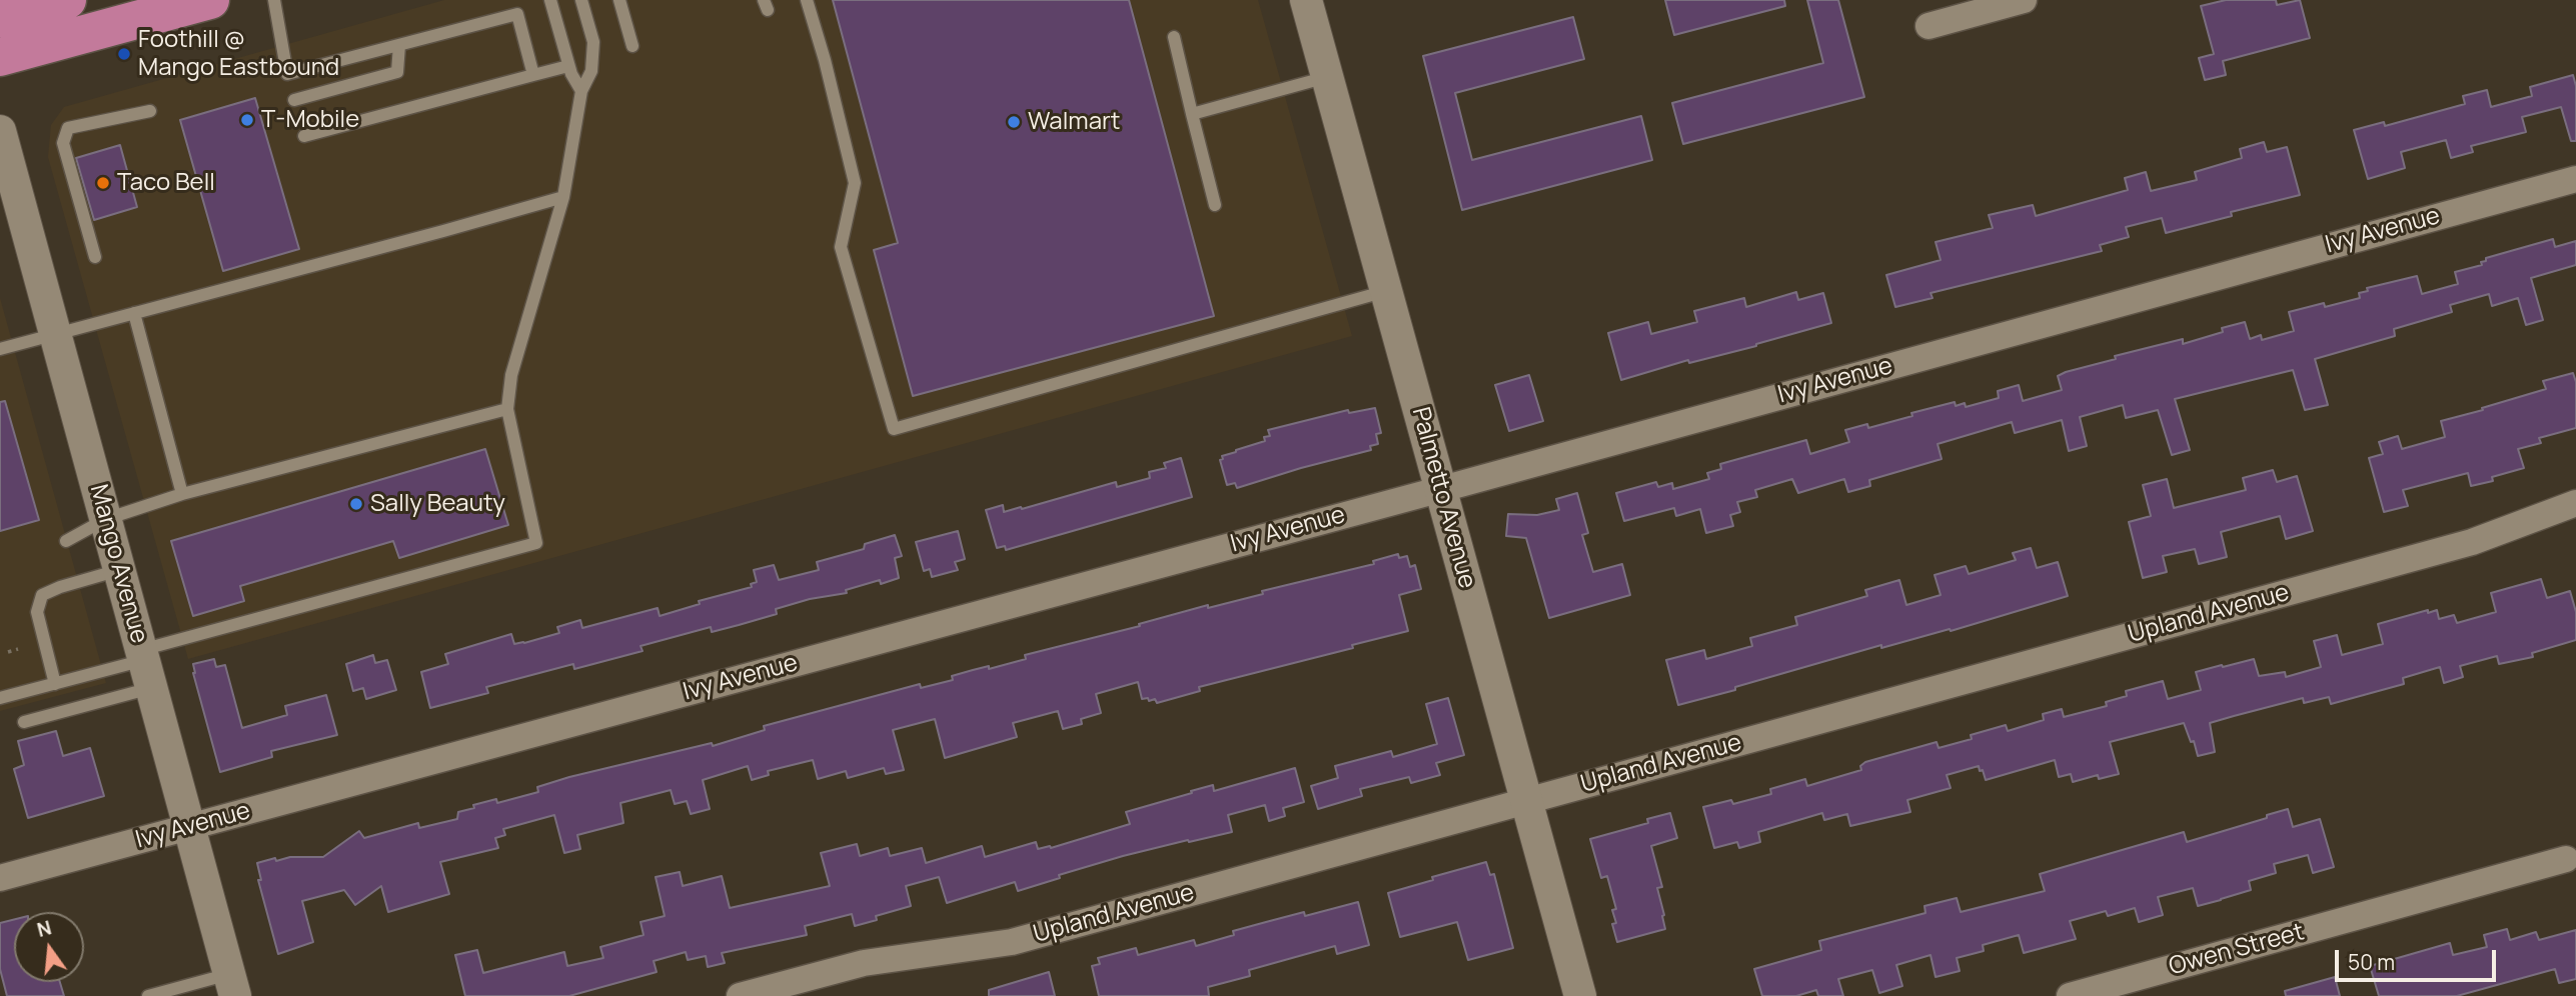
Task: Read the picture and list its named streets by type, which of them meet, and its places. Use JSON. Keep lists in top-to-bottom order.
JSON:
{
  "streets": {
    "street": [
      "Ivy Avenue",
      "Palmetto Avenue",
      "Mango Avenue",
      "Upland Avenue",
      "Owen Street"
    ]
  },
  "crossings": [
    ["Ivy Avenue", "Palmetto Avenue"],
    ["Ivy Avenue", "Mango Avenue"],
    ["Palmetto Avenue", "Upland Avenue"]
  ],
  "places": [
    "Foothill @ Mango Eastbound",
    "T-Mobile",
    "Walmart",
    "Taco Bell",
    "Sally Beauty"
  ],
  "scale_bar": "50 m",
  "north": "top"
}
